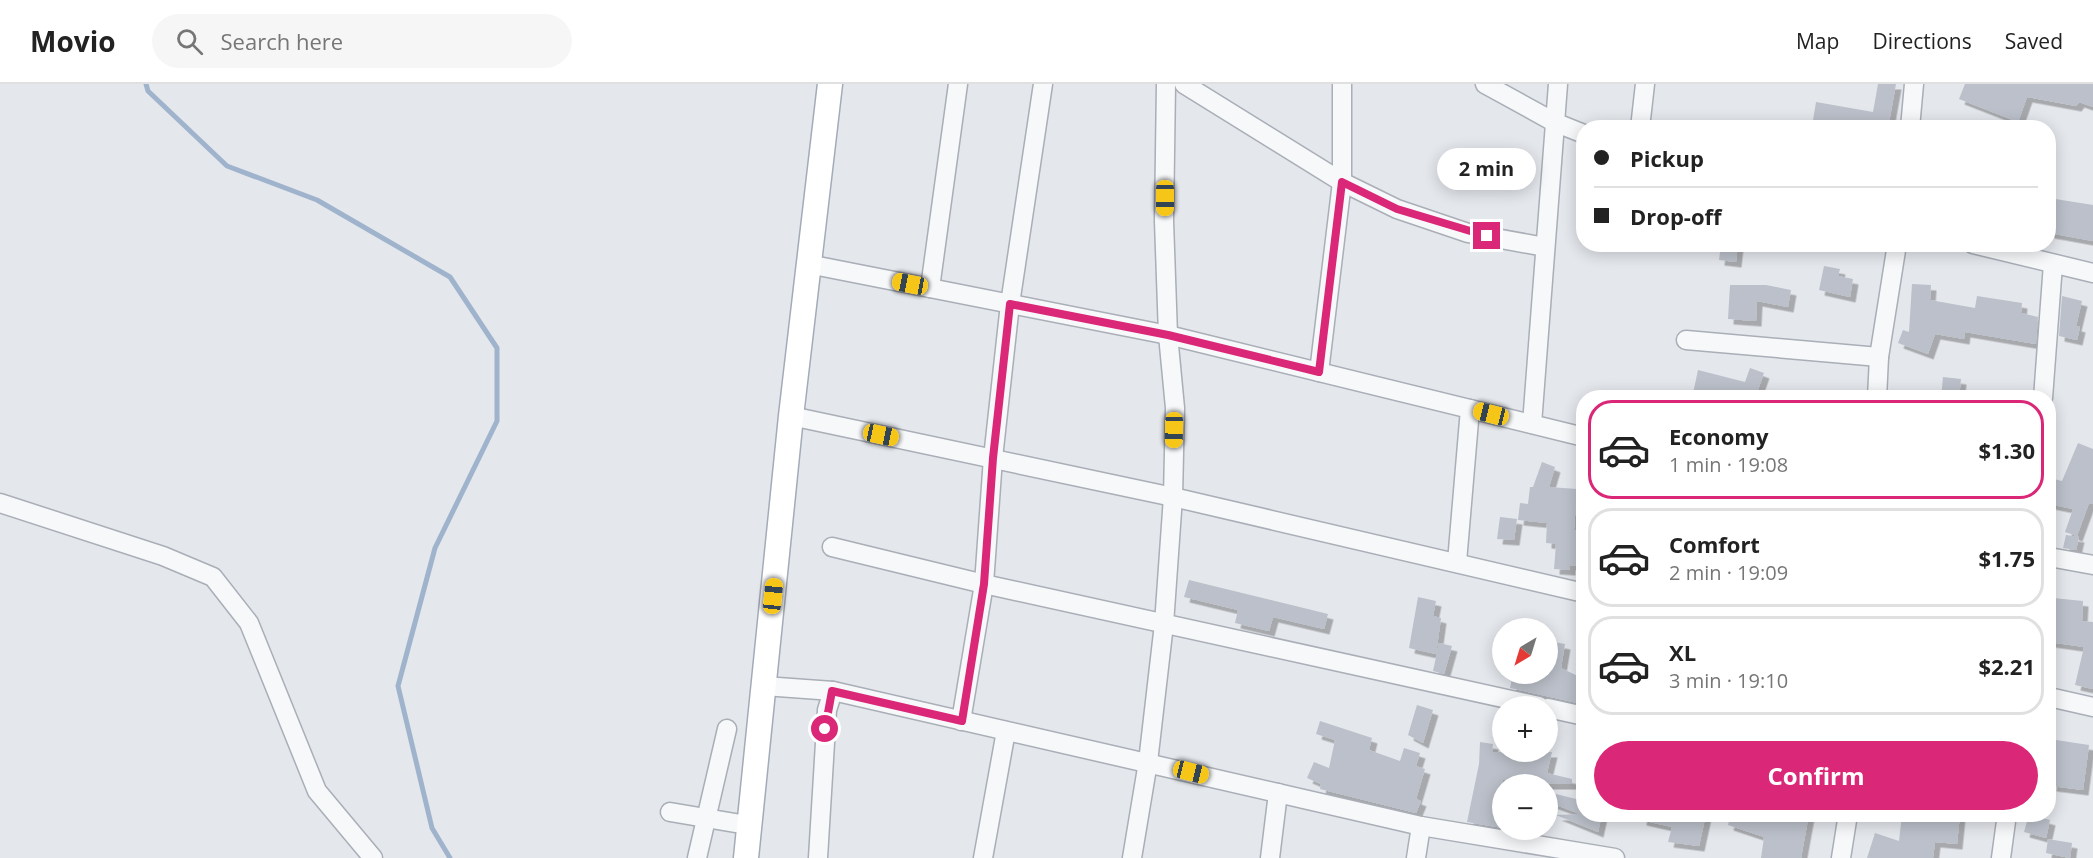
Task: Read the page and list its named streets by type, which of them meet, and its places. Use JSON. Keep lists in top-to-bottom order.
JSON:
{
  "north": "bottom left",
  "page": {
    "header": "Movio",
    "search": "Search here",
    "nav": ["Map", "Directions", "Saved"],
    "banner": ["Pickup", "Drop-off"],
    "bubble": "2 min",
    "list": [
      {
        "name": "Economy",
        "note": "1 min · 19:08",
        "value": "$1.30"
      },
      {
        "name": "Comfort",
        "note": "2 min · 19:09",
        "value": "$1.75"
      },
      {
        "name": "XL",
        "note": "3 min · 19:10",
        "value": "$2.21"
      }
    ],
    "map_buttons": ["+", "−"],
    "buttons": "Confirm"
  }
}
